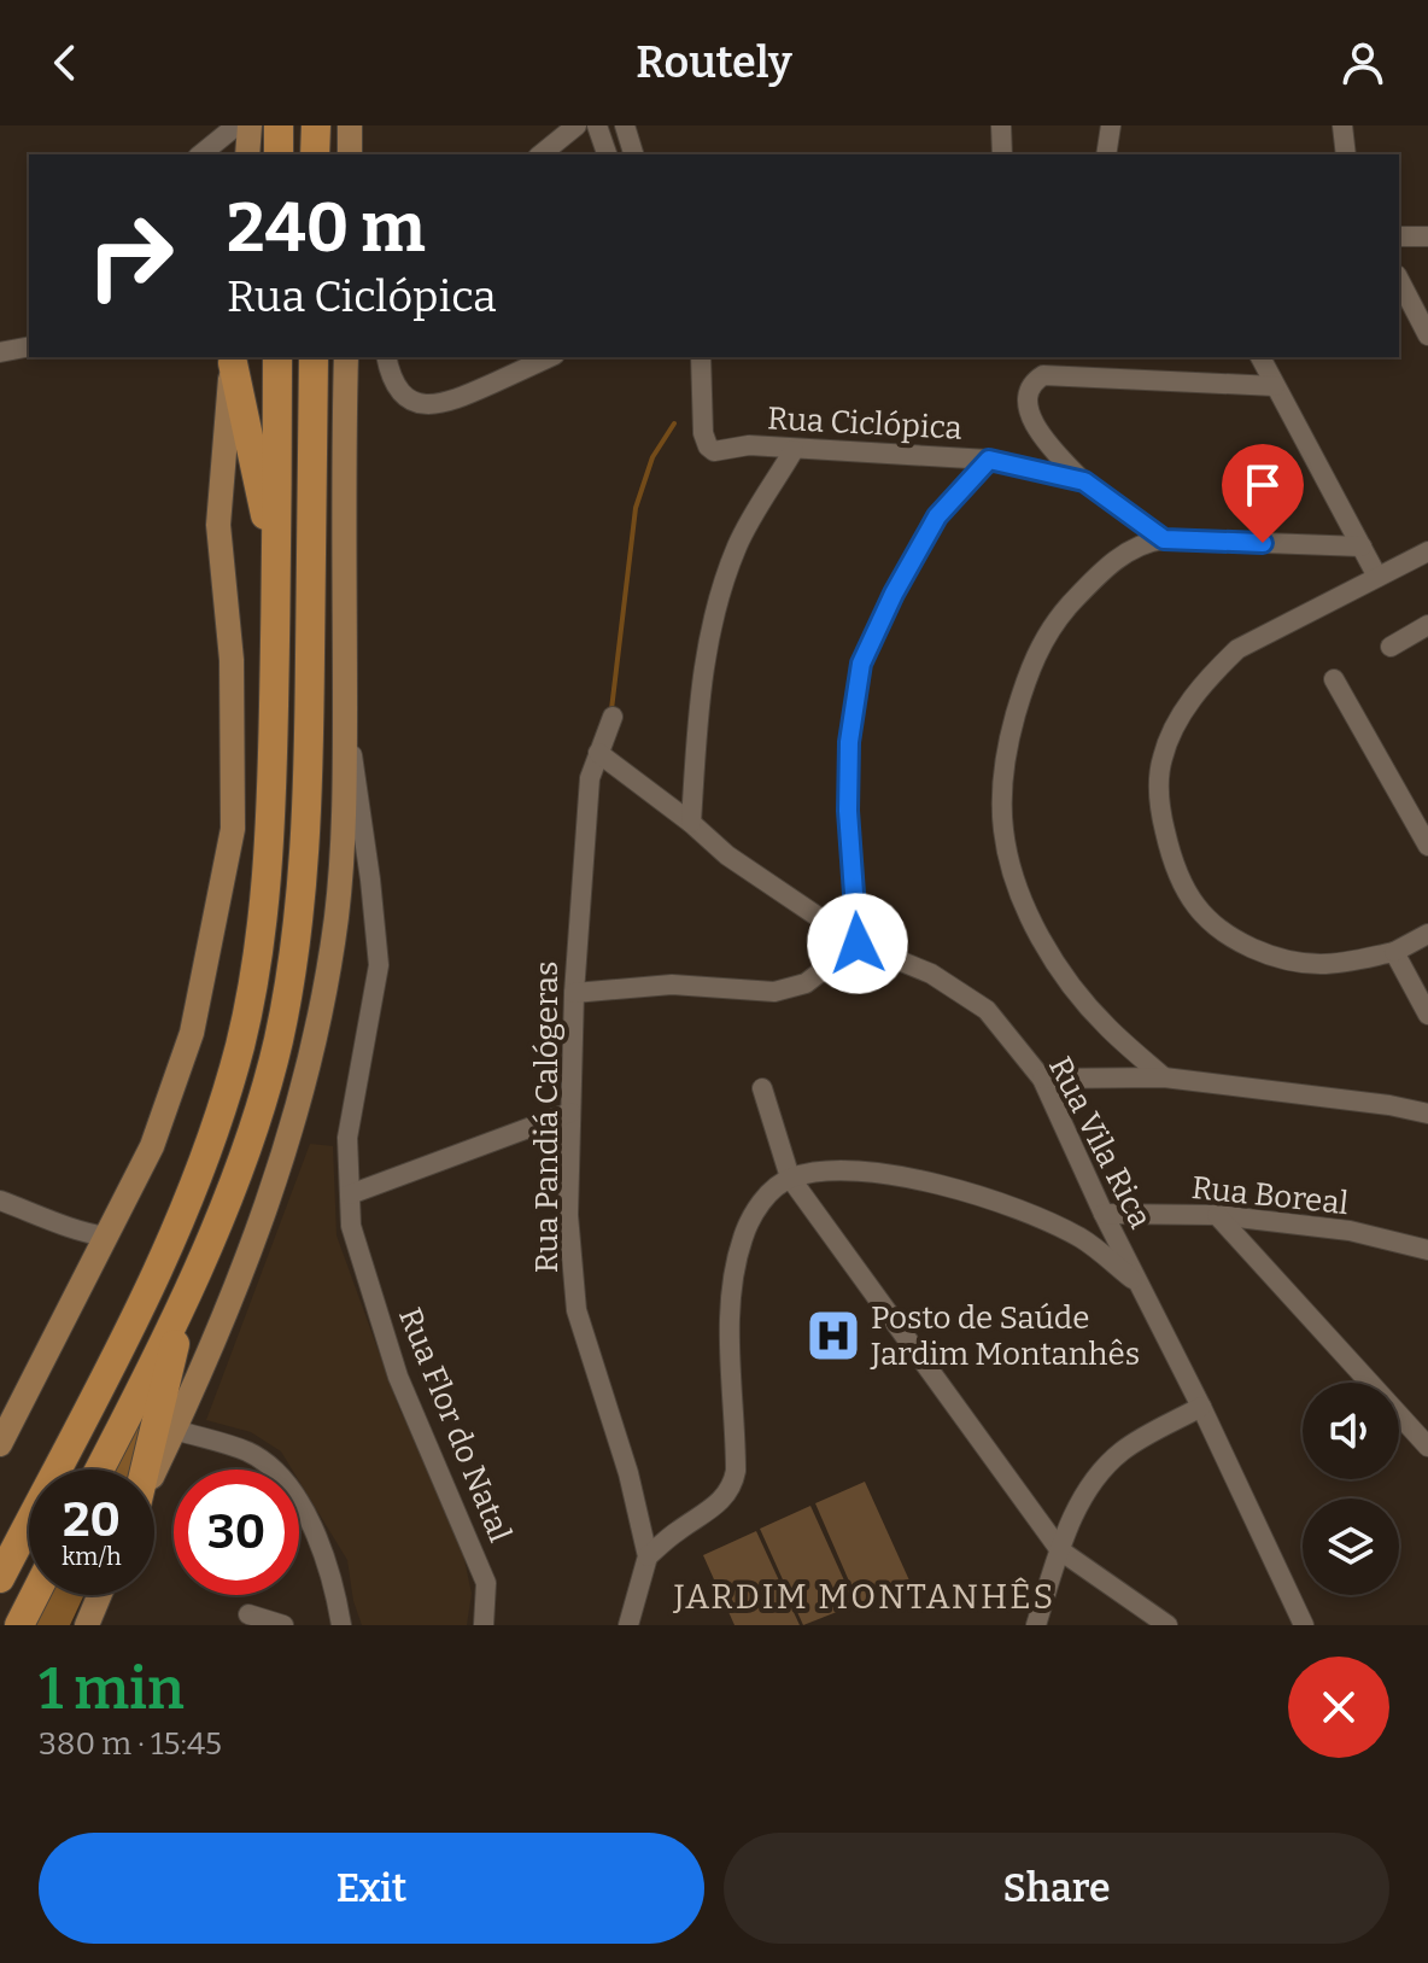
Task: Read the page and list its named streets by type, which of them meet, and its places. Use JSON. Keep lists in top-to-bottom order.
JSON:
{
  "streets": {
    "street": [
      "Rua Ciclópica",
      "Rua Pandiá Calógeras",
      "Rua Vila Rica",
      "Rua Boreal",
      "Rua Flor do Natal"
    ]
  },
  "crossings": [
    ["Rua Pandiá Calógeras", "Rua Vila Rica"],
    ["Rua Vila Rica", "Rua Boreal"]
  ],
  "districts": ["JARDIM MONTANHÊS"],
  "places": {
    "hospital": ["Posto de Saúde Jardim Montanhês"]
  },
  "page": {
    "header": "Routely",
    "turn": ["240 m", "Rua Ciclópica"],
    "speed": "20 km/h",
    "limit": "30",
    "heading": ["1 min", "380 m · 15:45"],
    "buttons": ["Exit", "Share"]
  }
}
